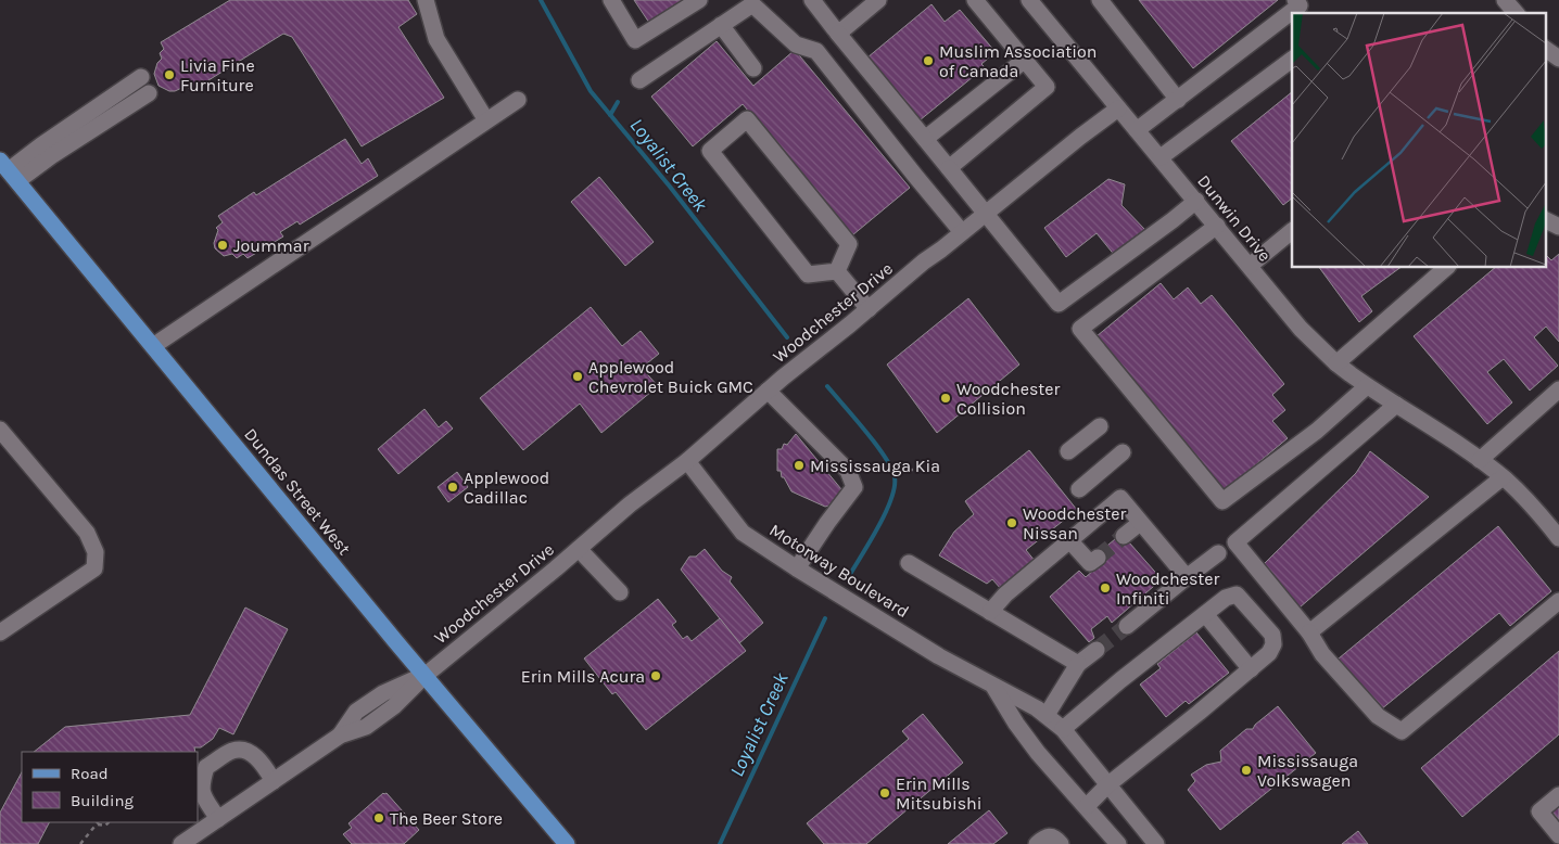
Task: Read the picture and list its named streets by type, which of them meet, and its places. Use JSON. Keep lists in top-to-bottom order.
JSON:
{
  "streets": {
    "main road": ["Dundas Street West"],
    "street": ["Dunwin Drive", "Woodchester Drive", "Motorway Boulevard"]
  },
  "crossings": [
    ["Dunwin Drive", "Woodchester Drive"],
    ["Woodchester Drive", "Dundas Street West"],
    ["Woodchester Drive", "Motorway Boulevard"]
  ],
  "water": ["Loyalist Creek"],
  "places": [
    "Muslim Association of Canada",
    "Livia Fine Furniture",
    "Joummar",
    "Applewood Chevrolet Buick GMC",
    "Woodchester Collision",
    "Mississauga Kia",
    "Applewood Cadillac",
    "Woodchester Nissan",
    "Woodchester Infiniti",
    "Erin Mills Acura",
    "Mississauga Volkswagen",
    "Erin Mills Mitsubishi",
    "The Beer Store"
  ],
  "legend": ["Road", "Building"]
}
